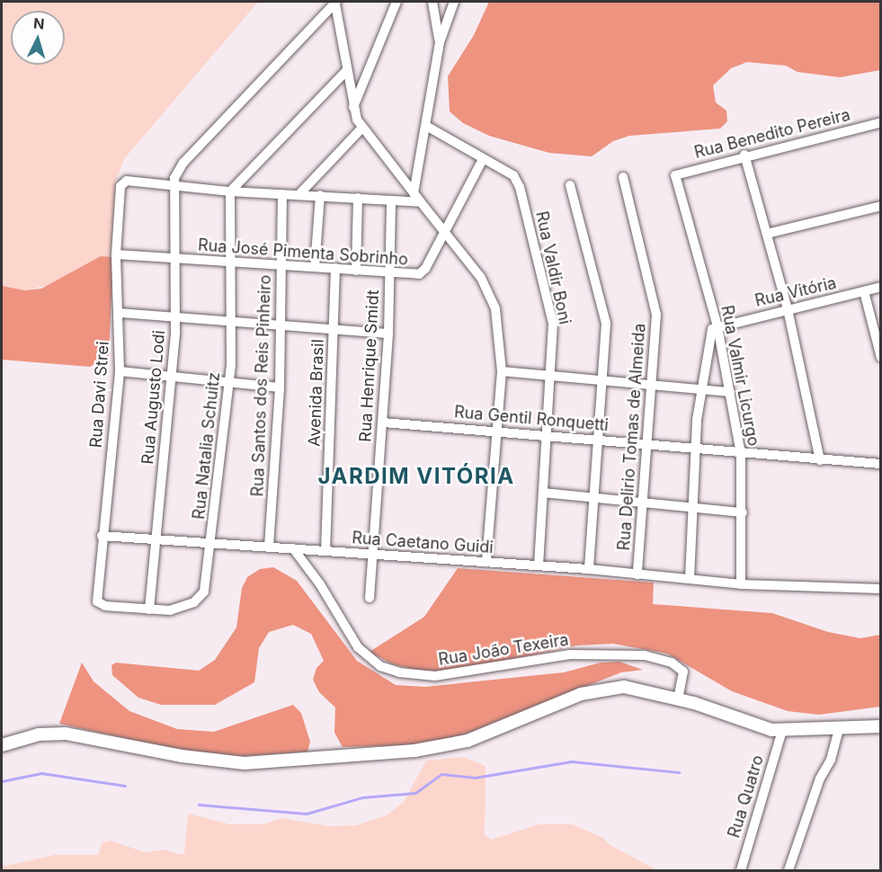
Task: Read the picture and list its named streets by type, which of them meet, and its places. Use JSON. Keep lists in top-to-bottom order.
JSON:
{
  "streets": {
    "street": [
      "Rua Benedito Pereira",
      "Rua José Pimenta Sobrinho",
      "Rua Valdir Boni",
      "Rua Vitória",
      "Rua Henrique Smidt",
      "Rua Valmir Licurgo",
      "Rua Santos dos Reis Pinheiro",
      "Avenida Brasil",
      "Rua Davi Strei",
      "Rua Augusto Lodi",
      "Rua Gentil Ronquetti",
      "Rua Delirio Tomas de Almeida",
      "Rua Natalia Schuitz",
      "Rua Caetano Guidi",
      "Rua João Texeira",
      "Rua Quatro"
    ]
  },
  "crossings": [
    ["Rua Benedito Pereira", "Rua Valmir Licurgo"],
    ["Rua José Pimenta Sobrinho", "Rua Valdir Boni"],
    ["Rua José Pimenta Sobrinho", "Rua Henrique Smidt"],
    ["Rua José Pimenta Sobrinho", "Rua Santos dos Reis Pinheiro"],
    ["Rua José Pimenta Sobrinho", "Avenida Brasil"],
    ["Rua José Pimenta Sobrinho", "Rua Davi Strei"],
    ["Rua José Pimenta Sobrinho", "Rua Augusto Lodi"],
    ["Rua José Pimenta Sobrinho", "Rua Natalia Schuitz"],
    ["Rua Valdir Boni", "Rua Gentil Ronquetti"],
    ["Rua Valdir Boni", "Rua Caetano Guidi"],
    ["Rua Vitória", "Rua Valmir Licurgo"],
    ["Rua Henrique Smidt", "Rua Gentil Ronquetti"],
    ["Rua Henrique Smidt", "Rua Caetano Guidi"],
    ["Rua Valmir Licurgo", "Rua Gentil Ronquetti"],
    ["Rua Valmir Licurgo", "Rua Caetano Guidi"],
    ["Rua Santos dos Reis Pinheiro", "Rua Caetano Guidi"],
    ["Avenida Brasil", "Rua Caetano Guidi"],
    ["Rua Davi Strei", "Rua Augusto Lodi"],
    ["Rua Davi Strei", "Rua Natalia Schuitz"],
    ["Rua Davi Strei", "Rua Caetano Guidi"],
    ["Rua Augusto Lodi", "Rua Natalia Schuitz"],
    ["Rua Augusto Lodi", "Rua Caetano Guidi"],
    ["Rua Gentil Ronquetti", "Rua Delirio Tomas de Almeida"],
    ["Rua Delirio Tomas de Almeida", "Rua Caetano Guidi"],
    ["Rua Natalia Schuitz", "Rua Caetano Guidi"],
    ["Rua Caetano Guidi", "Rua João Texeira"]
  ],
  "districts": ["JARDIM VITÓRIA"],
  "north": "top"
}
